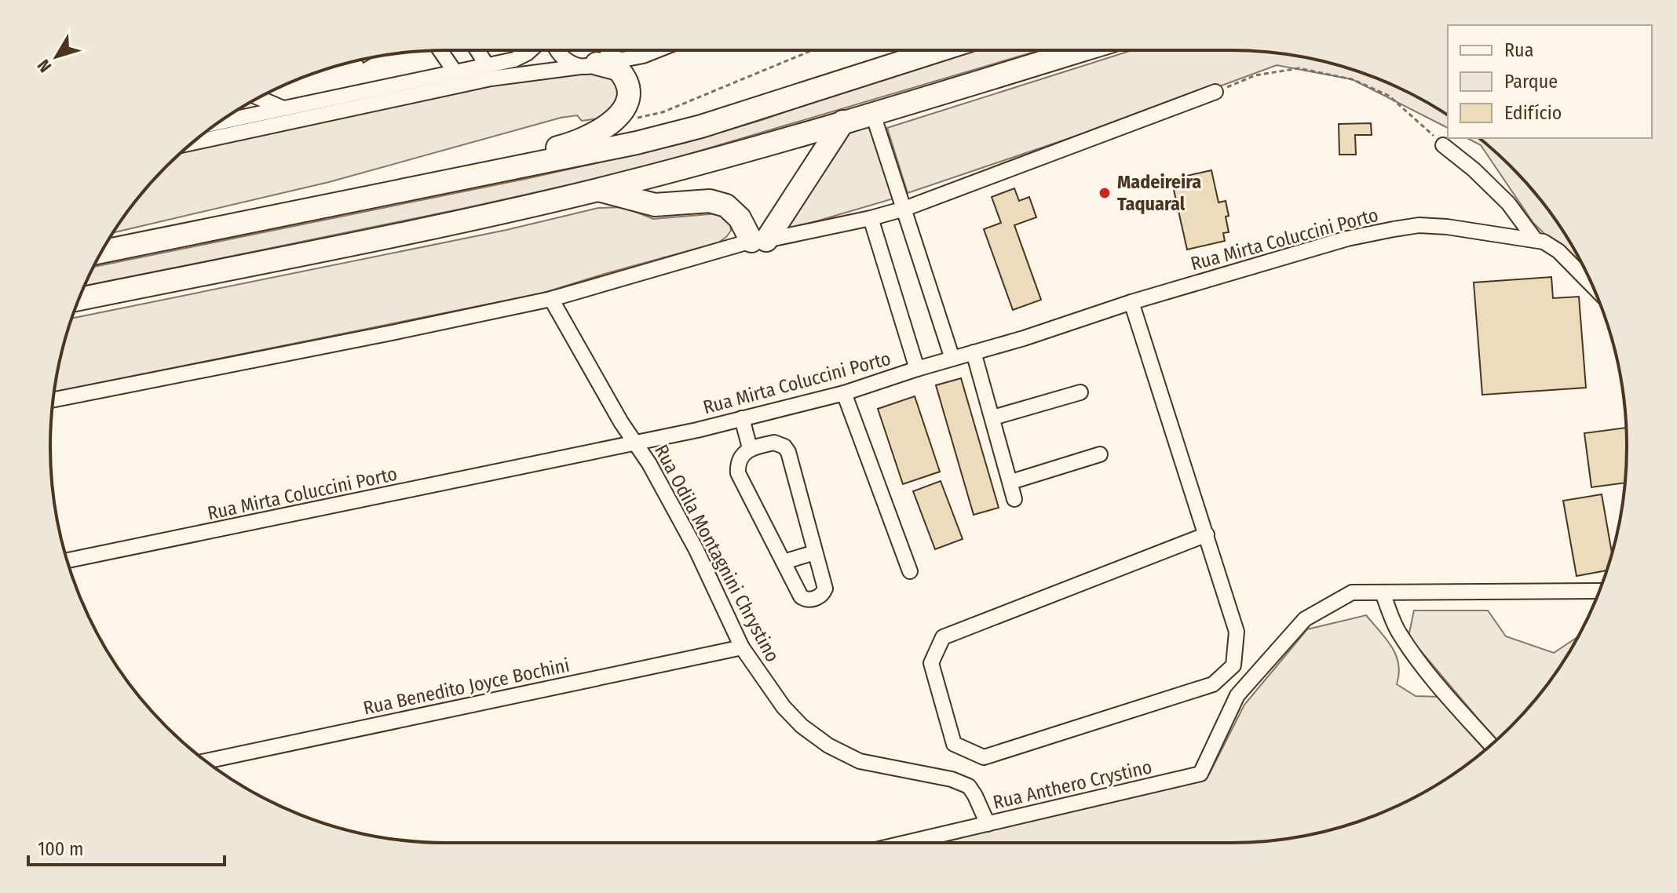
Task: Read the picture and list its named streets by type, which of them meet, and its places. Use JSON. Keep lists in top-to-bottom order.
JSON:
{
  "streets": {
    "street": [
      "Rua Mirta Coluccini Porto",
      "Rua Odila Montagnini Chrystino",
      "Rua Benedito Joyce Bochini",
      "Rua Anthero Crystino"
    ]
  },
  "crossings": [
    ["Rua Mirta Coluccini Porto", "Rua Odila Montagnini Chrystino"],
    ["Rua Odila Montagnini Chrystino", "Rua Benedito Joyce Bochini"],
    ["Rua Odila Montagnini Chrystino", "Rua Anthero Crystino"]
  ],
  "places": ["Madeireira Taquaral"],
  "legend": ["Rua", "Parque", "Edifício"],
  "scale_bar": "100 m",
  "north": "bottom left"
}
